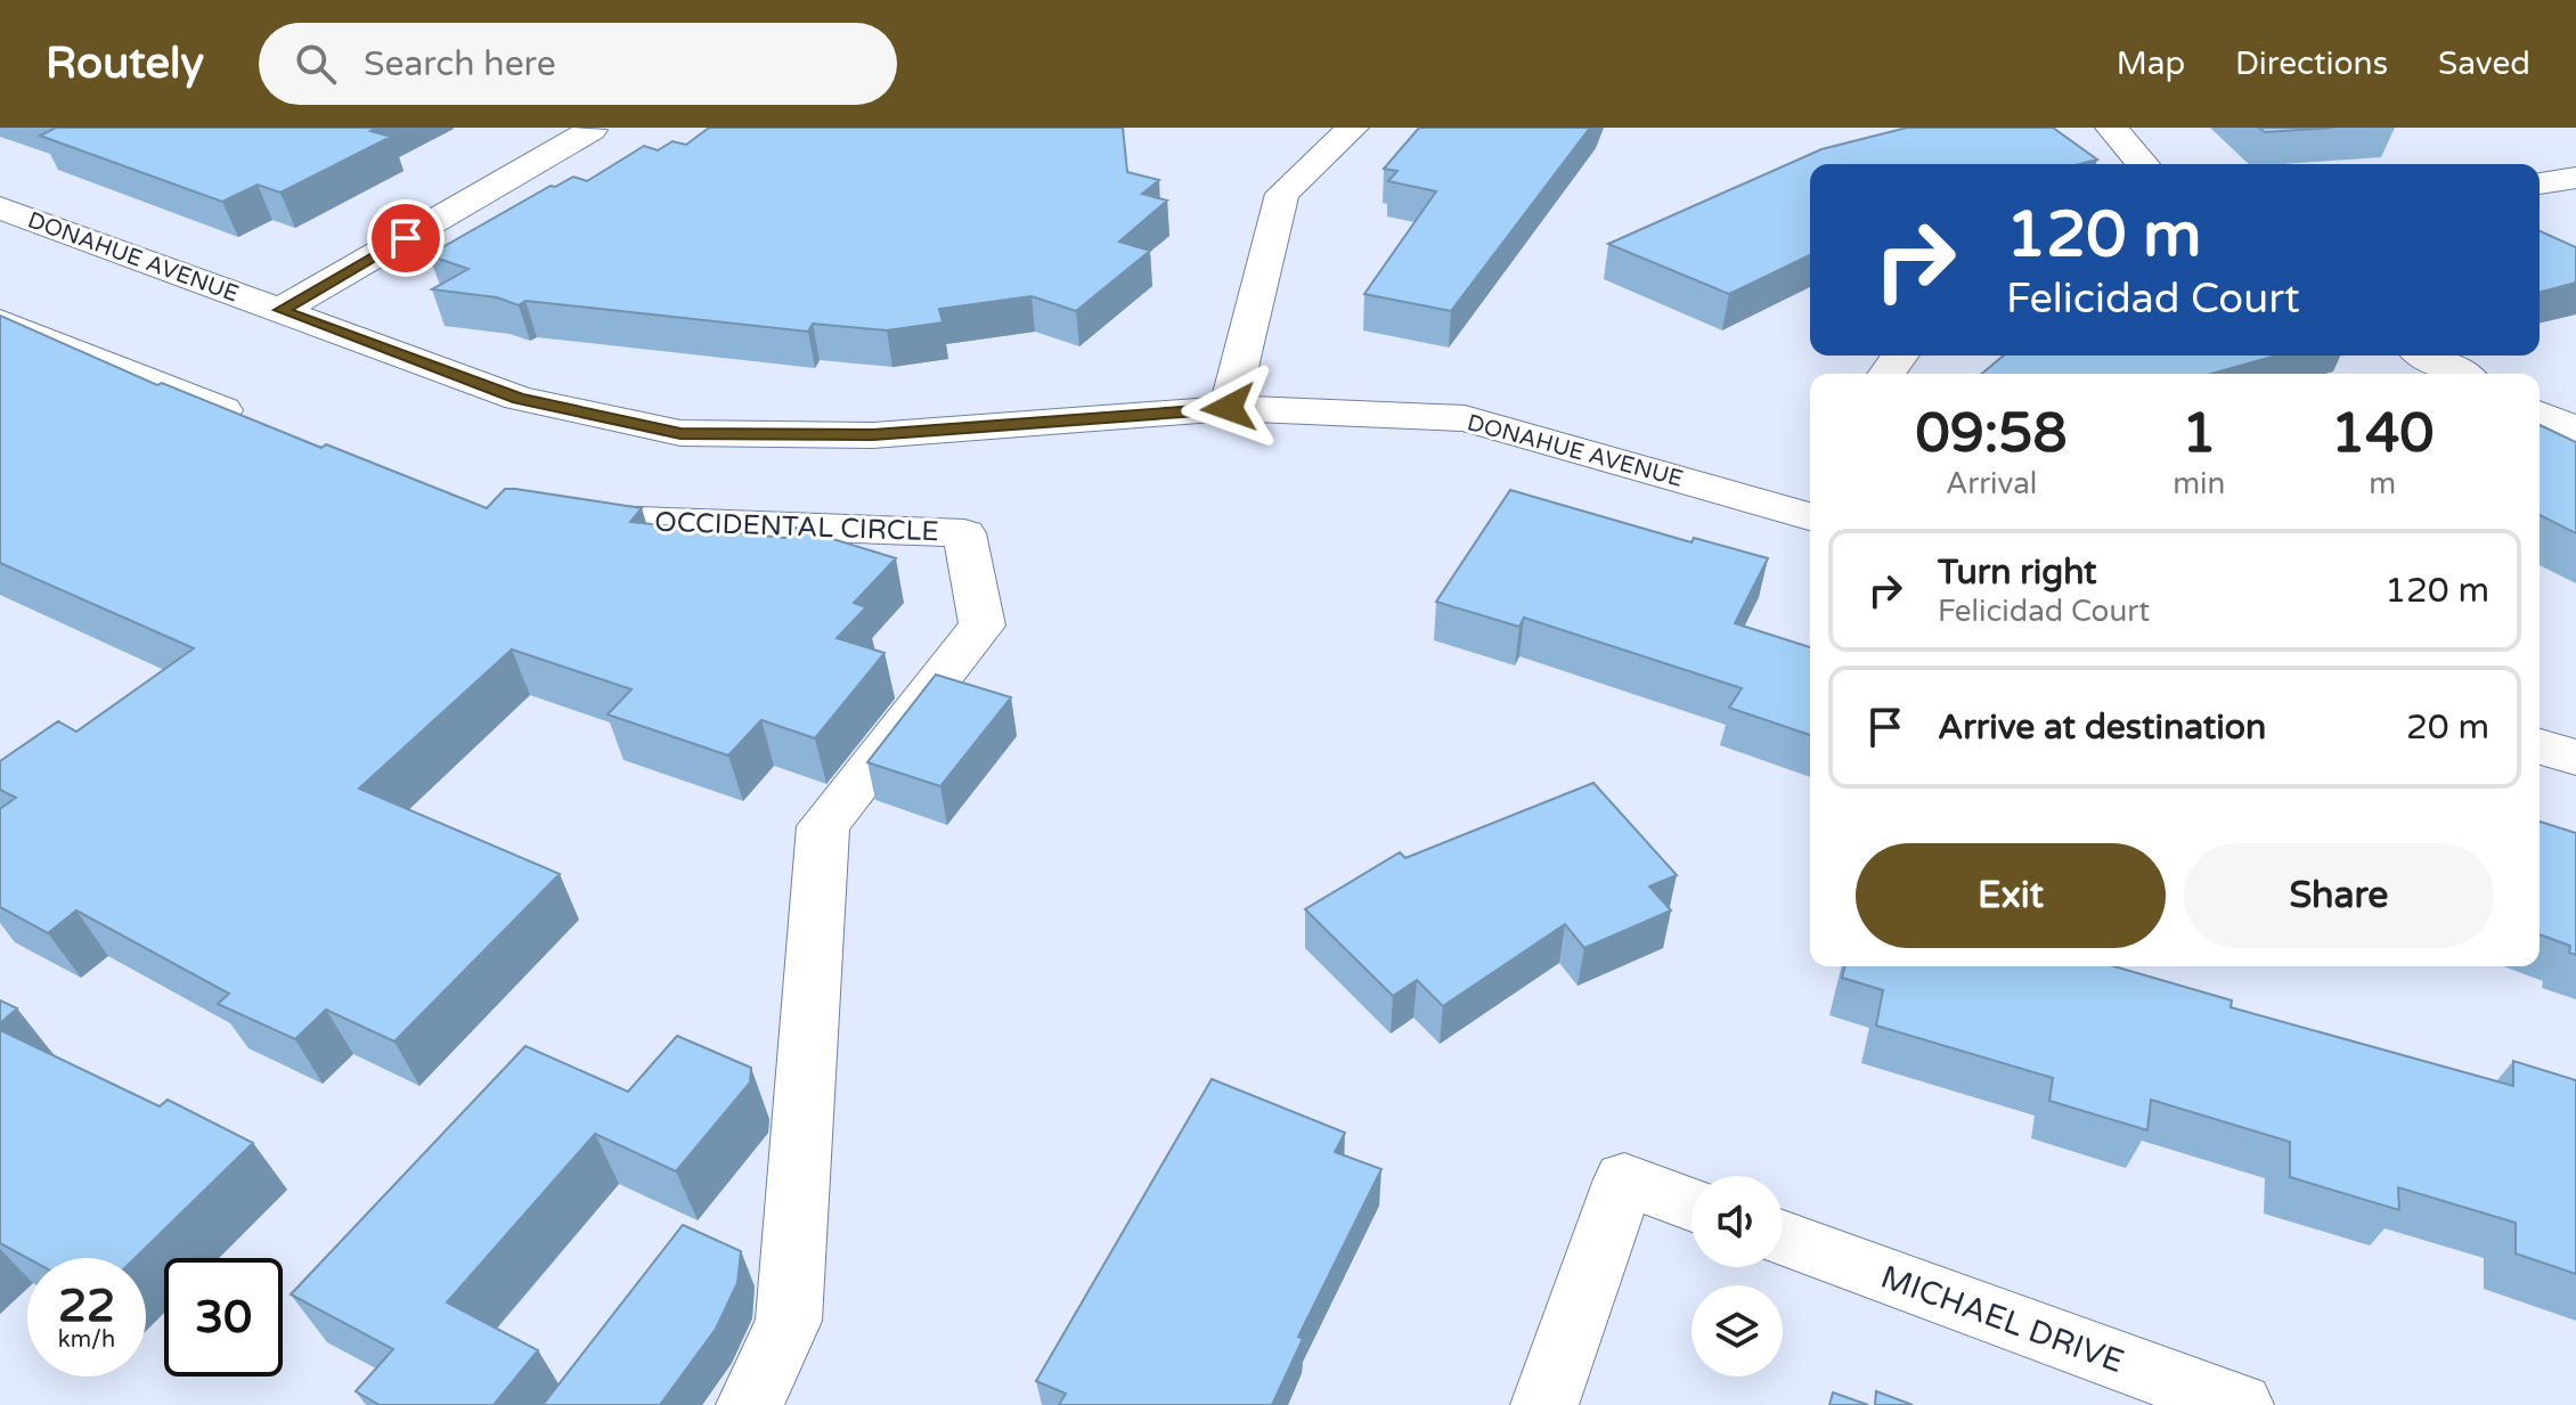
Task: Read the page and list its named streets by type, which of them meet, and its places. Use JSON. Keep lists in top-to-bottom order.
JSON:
{
  "streets": {
    "street": ["DONAHUE AVENUE", "OCCIDENTAL CIRCLE", "MICHAEL DRIVE"]
  },
  "page": {
    "header": "Routely",
    "search": "Search here",
    "nav": ["Map", "Directions", "Saved"],
    "turn": ["120 m", "Felicidad Court"],
    "eta": [
      "09:58",
      "Arrival",
      "1",
      "min",
      "140",
      "m"
    ],
    "list": [
      {
        "name": "Turn right",
        "note": "Felicidad Court",
        "value": "120 m"
      },
      {
        "name": "Arrive at destination",
        "value": "20 m"
      }
    ],
    "buttons": ["Exit", "Share"],
    "speed": "22 km/h",
    "limit": "30"
  }
}
